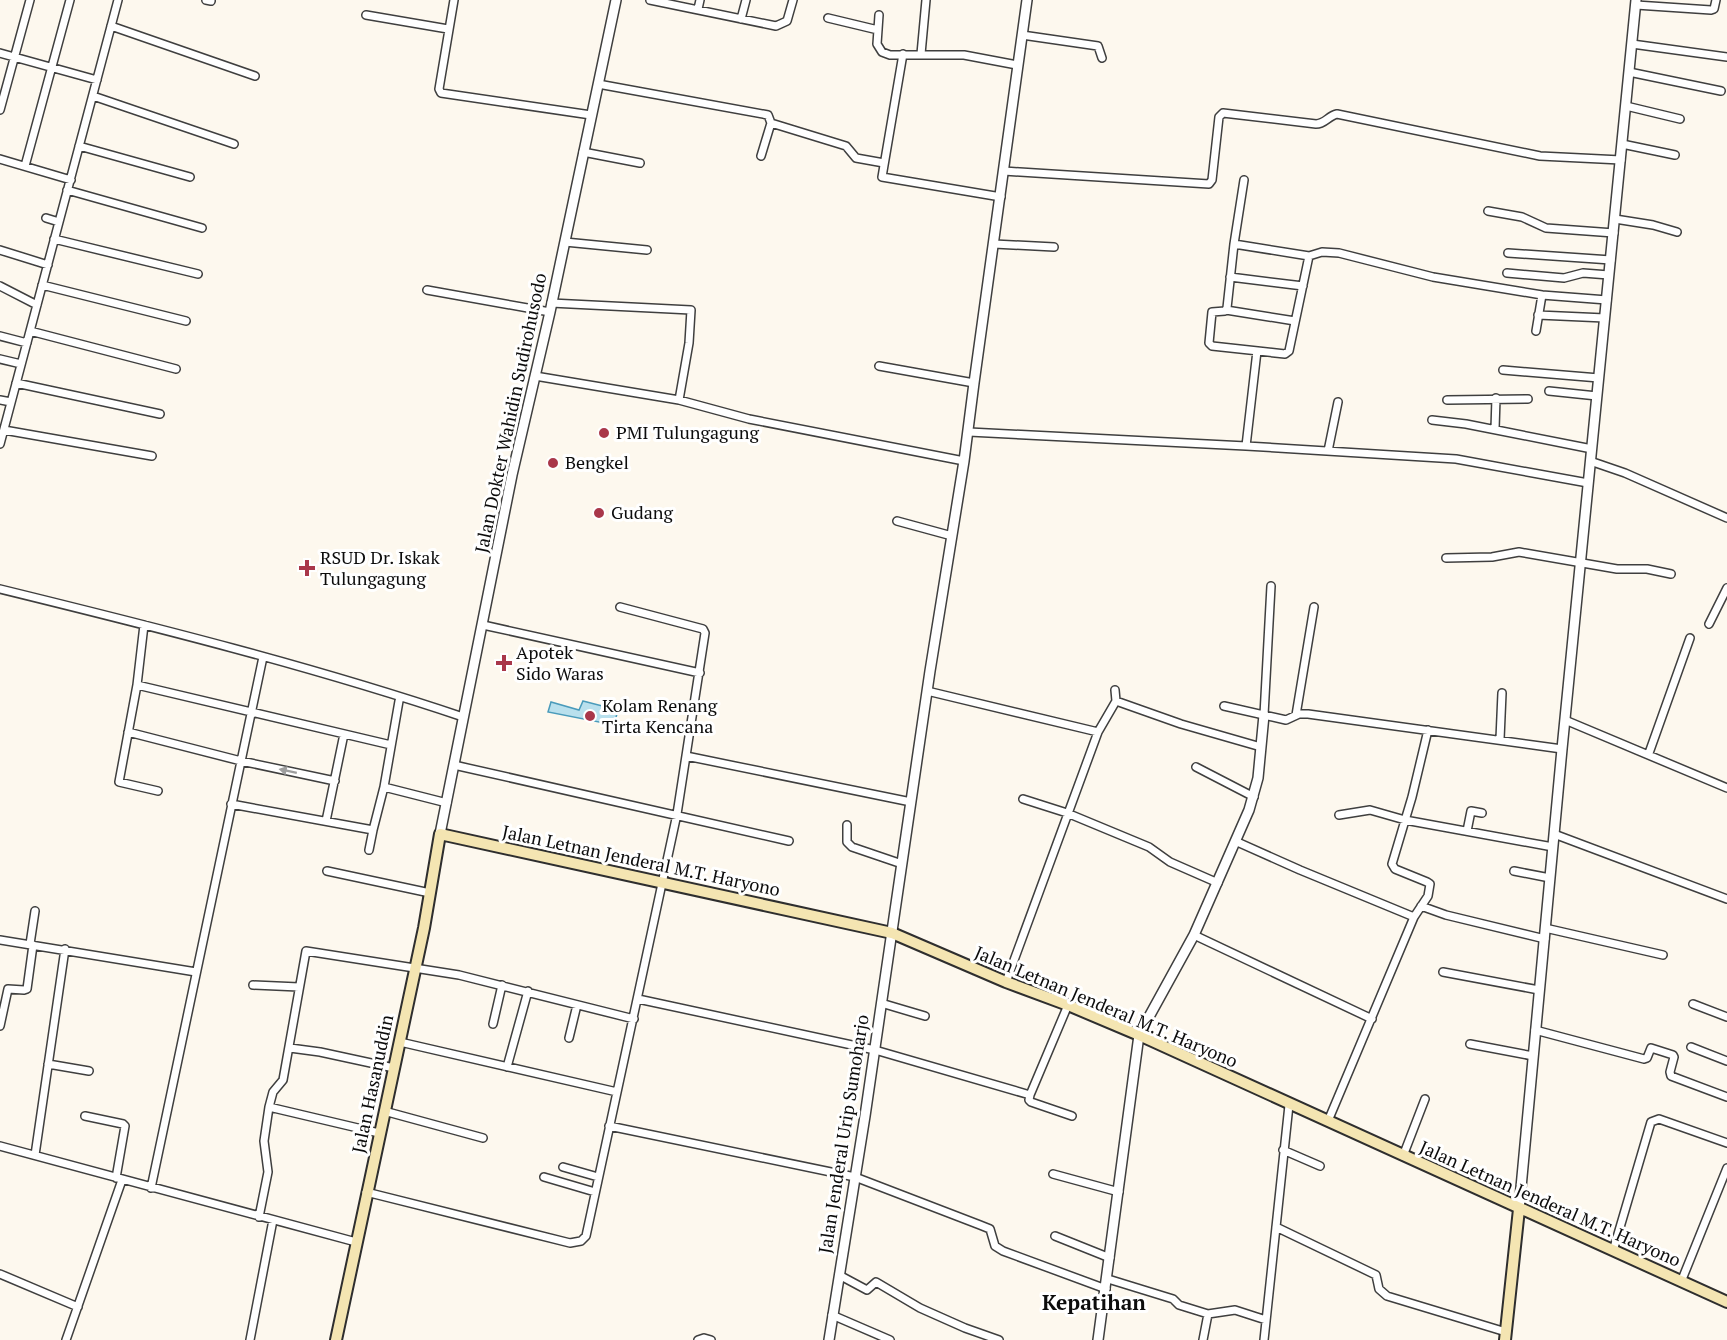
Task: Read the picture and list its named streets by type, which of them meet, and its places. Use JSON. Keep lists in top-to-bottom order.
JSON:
{
  "streets": {
    "main road": ["Jalan Letnan Jenderal M.T. Haryono", "Jalan Hasanuddin"],
    "street": ["Jalan Dokter Wahidin Sudirohusodo", "Jalan Jenderal Urip Sumoharjo"]
  },
  "crossings": [
    ["Jalan Dokter Wahidin Sudirohusodo", "Jalan Letnan Jenderal M.T. Haryono"],
    ["Jalan Dokter Wahidin Sudirohusodo", "Jalan Hasanuddin"],
    ["Jalan Letnan Jenderal M.T. Haryono", "Jalan Hasanuddin"],
    ["Jalan Letnan Jenderal M.T. Haryono", "Jalan Jenderal Urip Sumoharjo"]
  ],
  "districts": ["Kepatihan"],
  "places": {
    "other": [
      "PMI Tulungagung",
      "Bengkel",
      "Gudang",
      "Kolam Renang Tirta Kencana"
    ],
    "health": ["RSUD Dr. Iskak Tulungagung", "Apotek Sido Waras"]
  }
}
